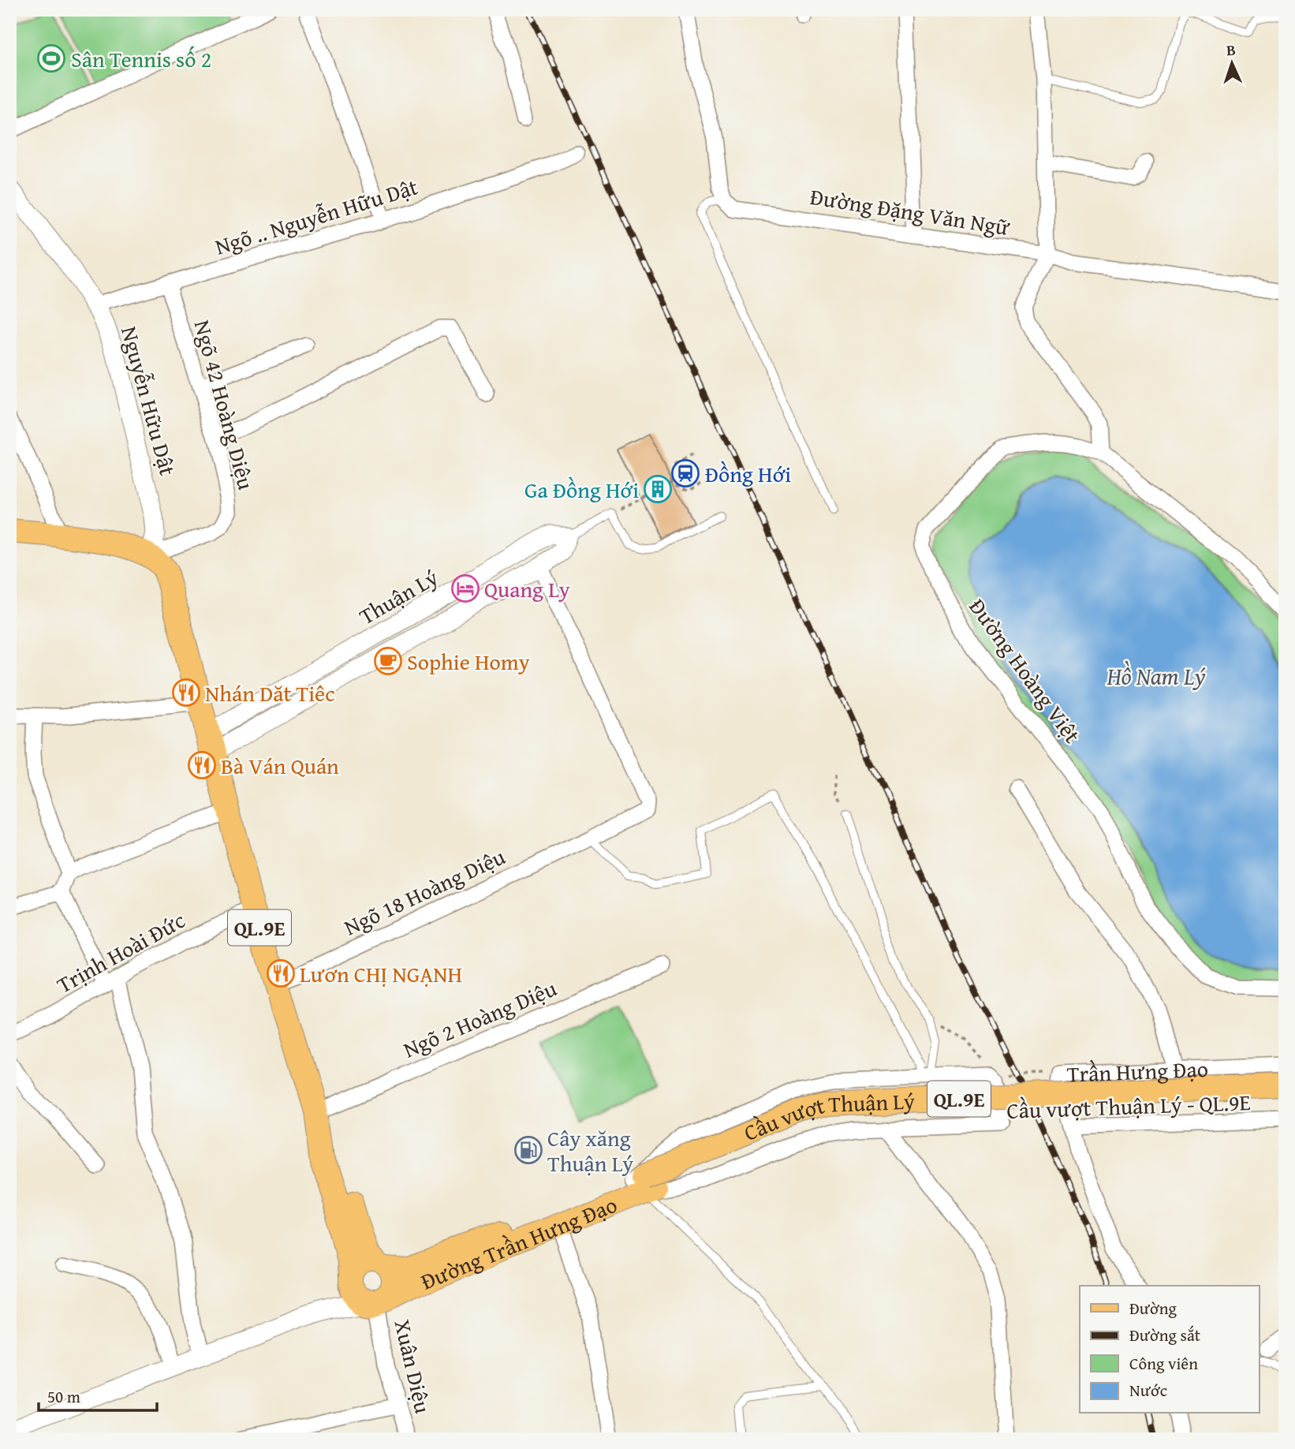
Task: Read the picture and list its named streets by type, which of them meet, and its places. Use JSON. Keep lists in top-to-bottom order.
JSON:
{
  "streets": {
    "main road": [
      "QL.9E",
      "Cầu vượt Thuận Lý - QL.9E",
      "Cầu vượt Thuận Lý",
      "Đường Trần Hưng Đạo"
    ],
    "street": [
      "Đường Đặng Văn Ngữ",
      "Ngõ .. Nguyễn Hữu Dật",
      "Nguyễn Hữu Dật",
      "Ngõ 42 Hoàng Diệu",
      "Thuận Lý",
      "Đường Hoàng Việt",
      "Ngõ 18 Hoàng Diệu",
      "Trịnh Hoài Đức",
      "Ngõ 2 Hoàng Diệu",
      "Trần Hưng Đạo",
      "Xuân Diệu"
    ]
  },
  "crossings": [
    ["Ngõ .. Nguyễn Hữu Dật", "Nguyễn Hữu Dật"],
    ["Ngõ .. Nguyễn Hữu Dật", "Ngõ 42 Hoàng Diệu"],
    ["Nguyễn Hữu Dật", "Ngõ 42 Hoàng Diệu"],
    ["Nguyễn Hữu Dật", "QL.9E"],
    ["Ngõ 42 Hoàng Diệu", "QL.9E"],
    ["Thuận Lý", "Ngõ 18 Hoàng Diệu"],
    ["Thuận Lý", "QL.9E"],
    ["Ngõ 18 Hoàng Diệu", "QL.9E"],
    ["QL.9E", "Trịnh Hoài Đức"],
    ["QL.9E", "Ngõ 2 Hoàng Diệu"],
    ["QL.9E", "Cầu vượt Thuận Lý - QL.9E"],
    ["QL.9E", "Cầu vượt Thuận Lý"],
    ["QL.9E", "Đường Trần Hưng Đạo"],
    ["QL.9E", "Xuân Diệu"],
    ["Cầu vượt Thuận Lý - QL.9E", "Cầu vượt Thuận Lý"],
    ["Cầu vượt Thuận Lý - QL.9E", "Đường Trần Hưng Đạo"],
    ["Cầu vượt Thuận Lý", "Đường Trần Hưng Đạo"],
    ["Đường Trần Hưng Đạo", "Xuân Diệu"]
  ],
  "water": ["Hồ Nam Lý"],
  "places": {
    "sports": ["Sân Tennis số 2"],
    "station": ["Đồng Hới"],
    "building": ["Ga Đồng Hới"],
    "hotel": ["Quang Ly"],
    "cafe": ["Sophie Homy"],
    "restaurant": ["Nhán Dăt Tiêc", "Bà Ván Quán", "Lươn CHỊ NGẠNH"],
    "fuel station": ["Cây xăng Thuận Lý"]
  },
  "legend": [
    "Đường",
    "Đường sắt",
    "Công viên",
    "Nước"
  ],
  "scale_bar": "50 m",
  "north": "top"
}
